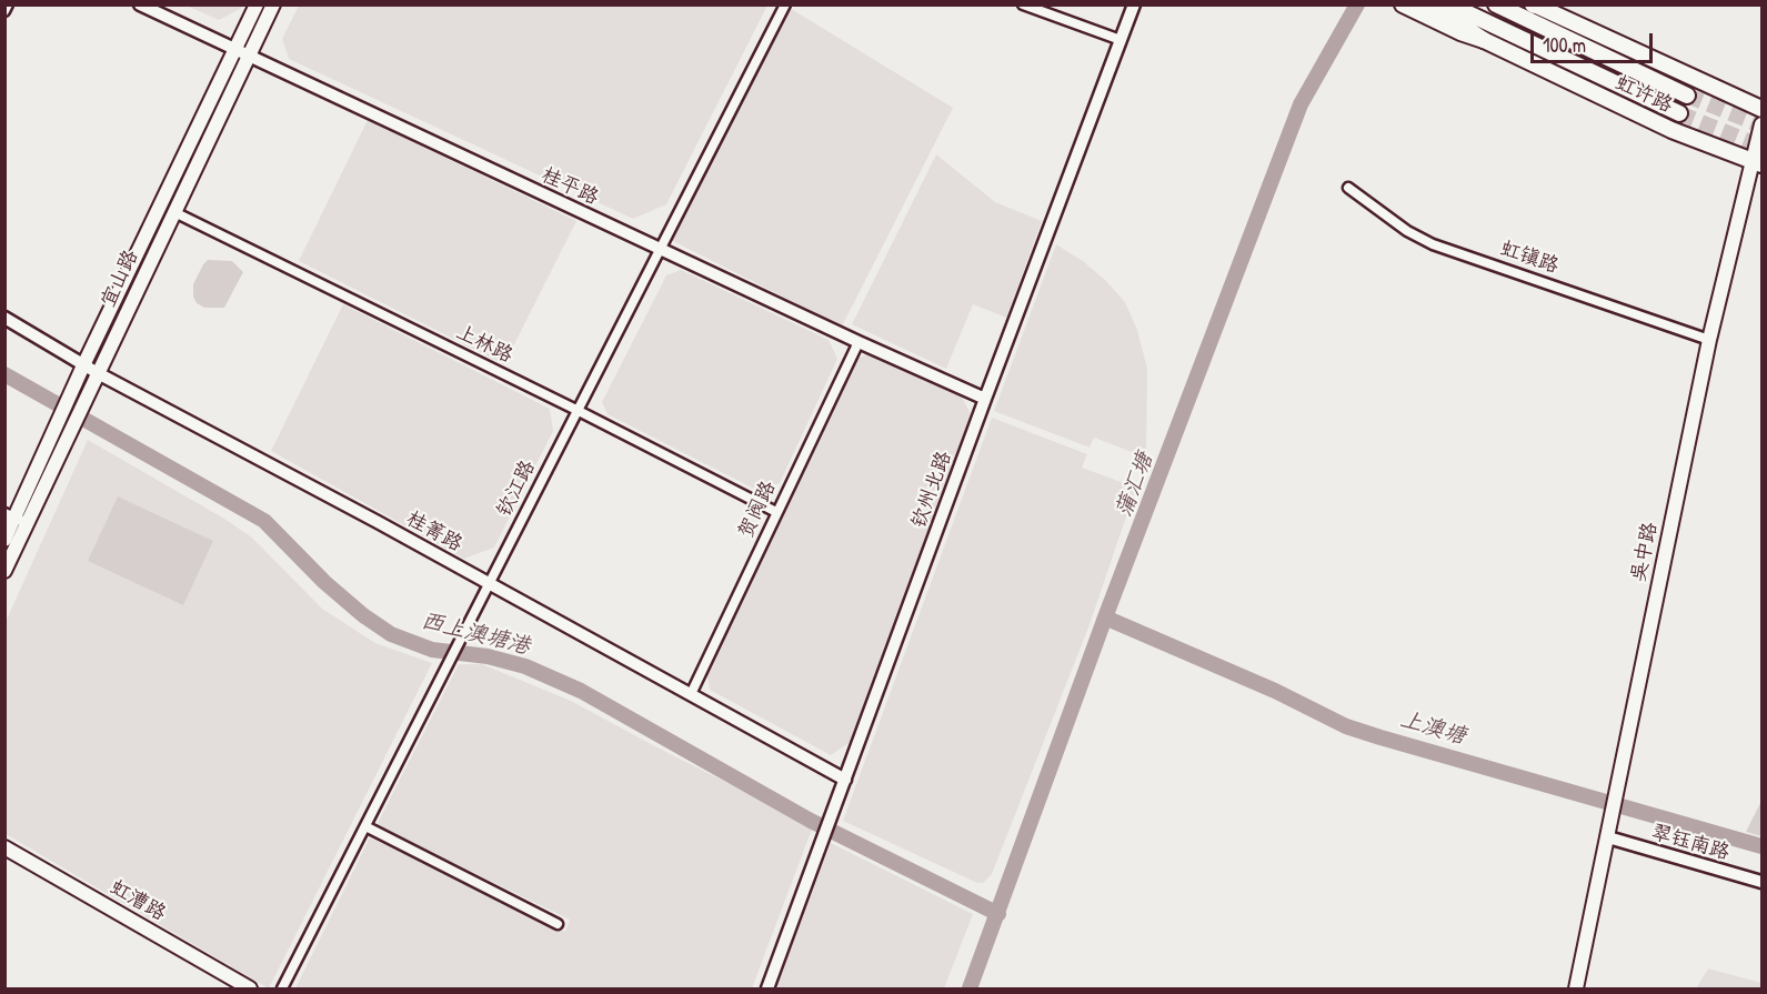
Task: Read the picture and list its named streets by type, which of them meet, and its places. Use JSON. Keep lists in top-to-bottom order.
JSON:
{
  "streets": {
    "main road": [
      "虹许路",
      "宜山路",
      "吴中路",
      "虹漕路"
    ],
    "street": [
      "桂平路",
      "虹镇路",
      "上林路",
      "钦江路",
      "钦州北路",
      "贺阀路",
      "桂箐路",
      "翠钰南路"
    ]
  },
  "crossings": [
    ["虹许路", "吴中路"],
    ["桂平路", "宜山路"],
    ["桂平路", "钦江路"],
    ["桂平路", "钦州北路"],
    ["桂平路", "贺阀路"],
    ["虹镇路", "吴中路"],
    ["宜山路", "上林路"],
    ["宜山路", "桂箐路"],
    ["上林路", "钦江路"],
    ["上林路", "贺阀路"],
    ["钦江路", "桂箐路"],
    ["钦州北路", "桂箐路"],
    ["贺阀路", "桂箐路"],
    ["吴中路", "翠钰南路"]
  ],
  "water": ["蒲汇塘", "西上澳塘港", "上澳塘"],
  "scale_bar": "100 m"
}
